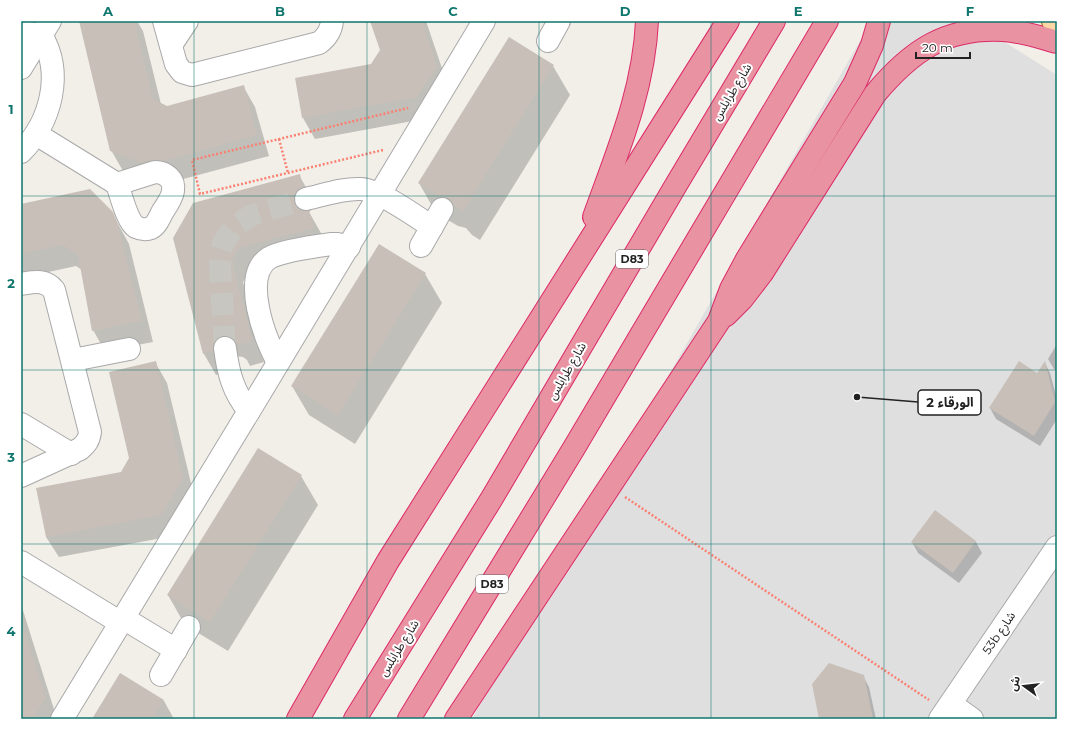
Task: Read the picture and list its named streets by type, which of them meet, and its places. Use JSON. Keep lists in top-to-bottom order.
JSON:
{
  "streets": {
    "highway": ["شارع طرابلس", "D83"],
    "street": ["53b شارع"]
  },
  "places": ["الورقاء 2"],
  "scale_bar": "20 m",
  "north": "left",
  "grid": {
    "columns": [
      "A",
      "B",
      "C",
      "D",
      "E",
      "F"
    ],
    "rows": [
      "1",
      "2",
      "3",
      "4"
    ]
  }
}
